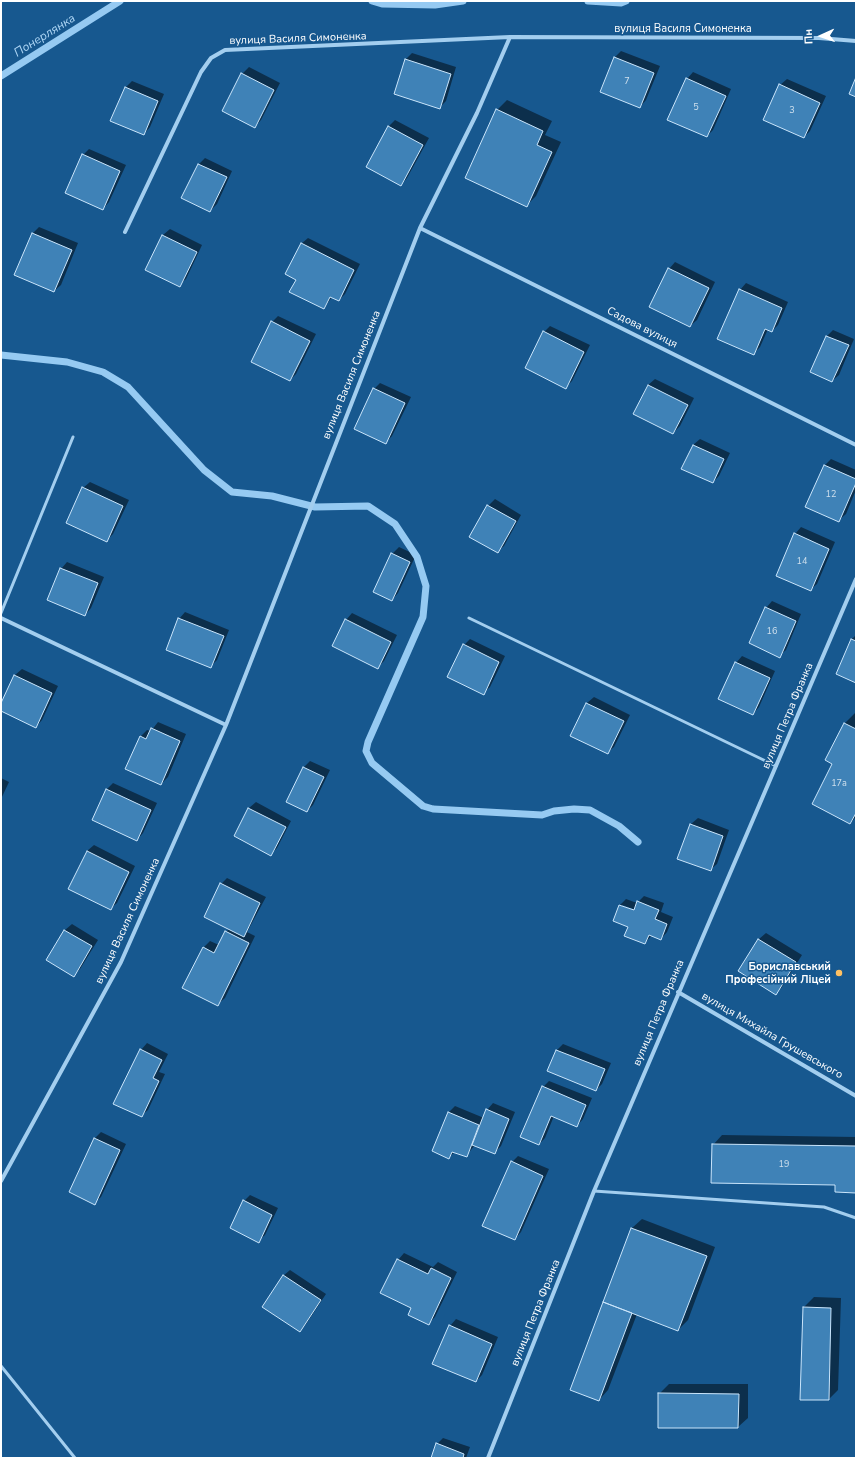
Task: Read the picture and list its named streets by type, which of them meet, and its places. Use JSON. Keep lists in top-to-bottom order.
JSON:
{
  "streets": {
    "street": [
      "вулиця Василя Симоненка",
      "Садова вулиця",
      "вулиця Петра Франка",
      "вулиця Михайла Грушевського"
    ]
  },
  "crossings": [
    ["вулиця Василя Симоненка", "Садова вулиця"],
    ["вулиця Петра Франка", "вулиця Михайла Грушевського"]
  ],
  "water": ["Понерлянка"],
  "places": ["Бориславський Професійний Ліцей"],
  "house_numbers": [
    "7",
    "5",
    "3",
    "12",
    "14",
    "16",
    "17а",
    "19"
  ],
  "north": "left"
}
